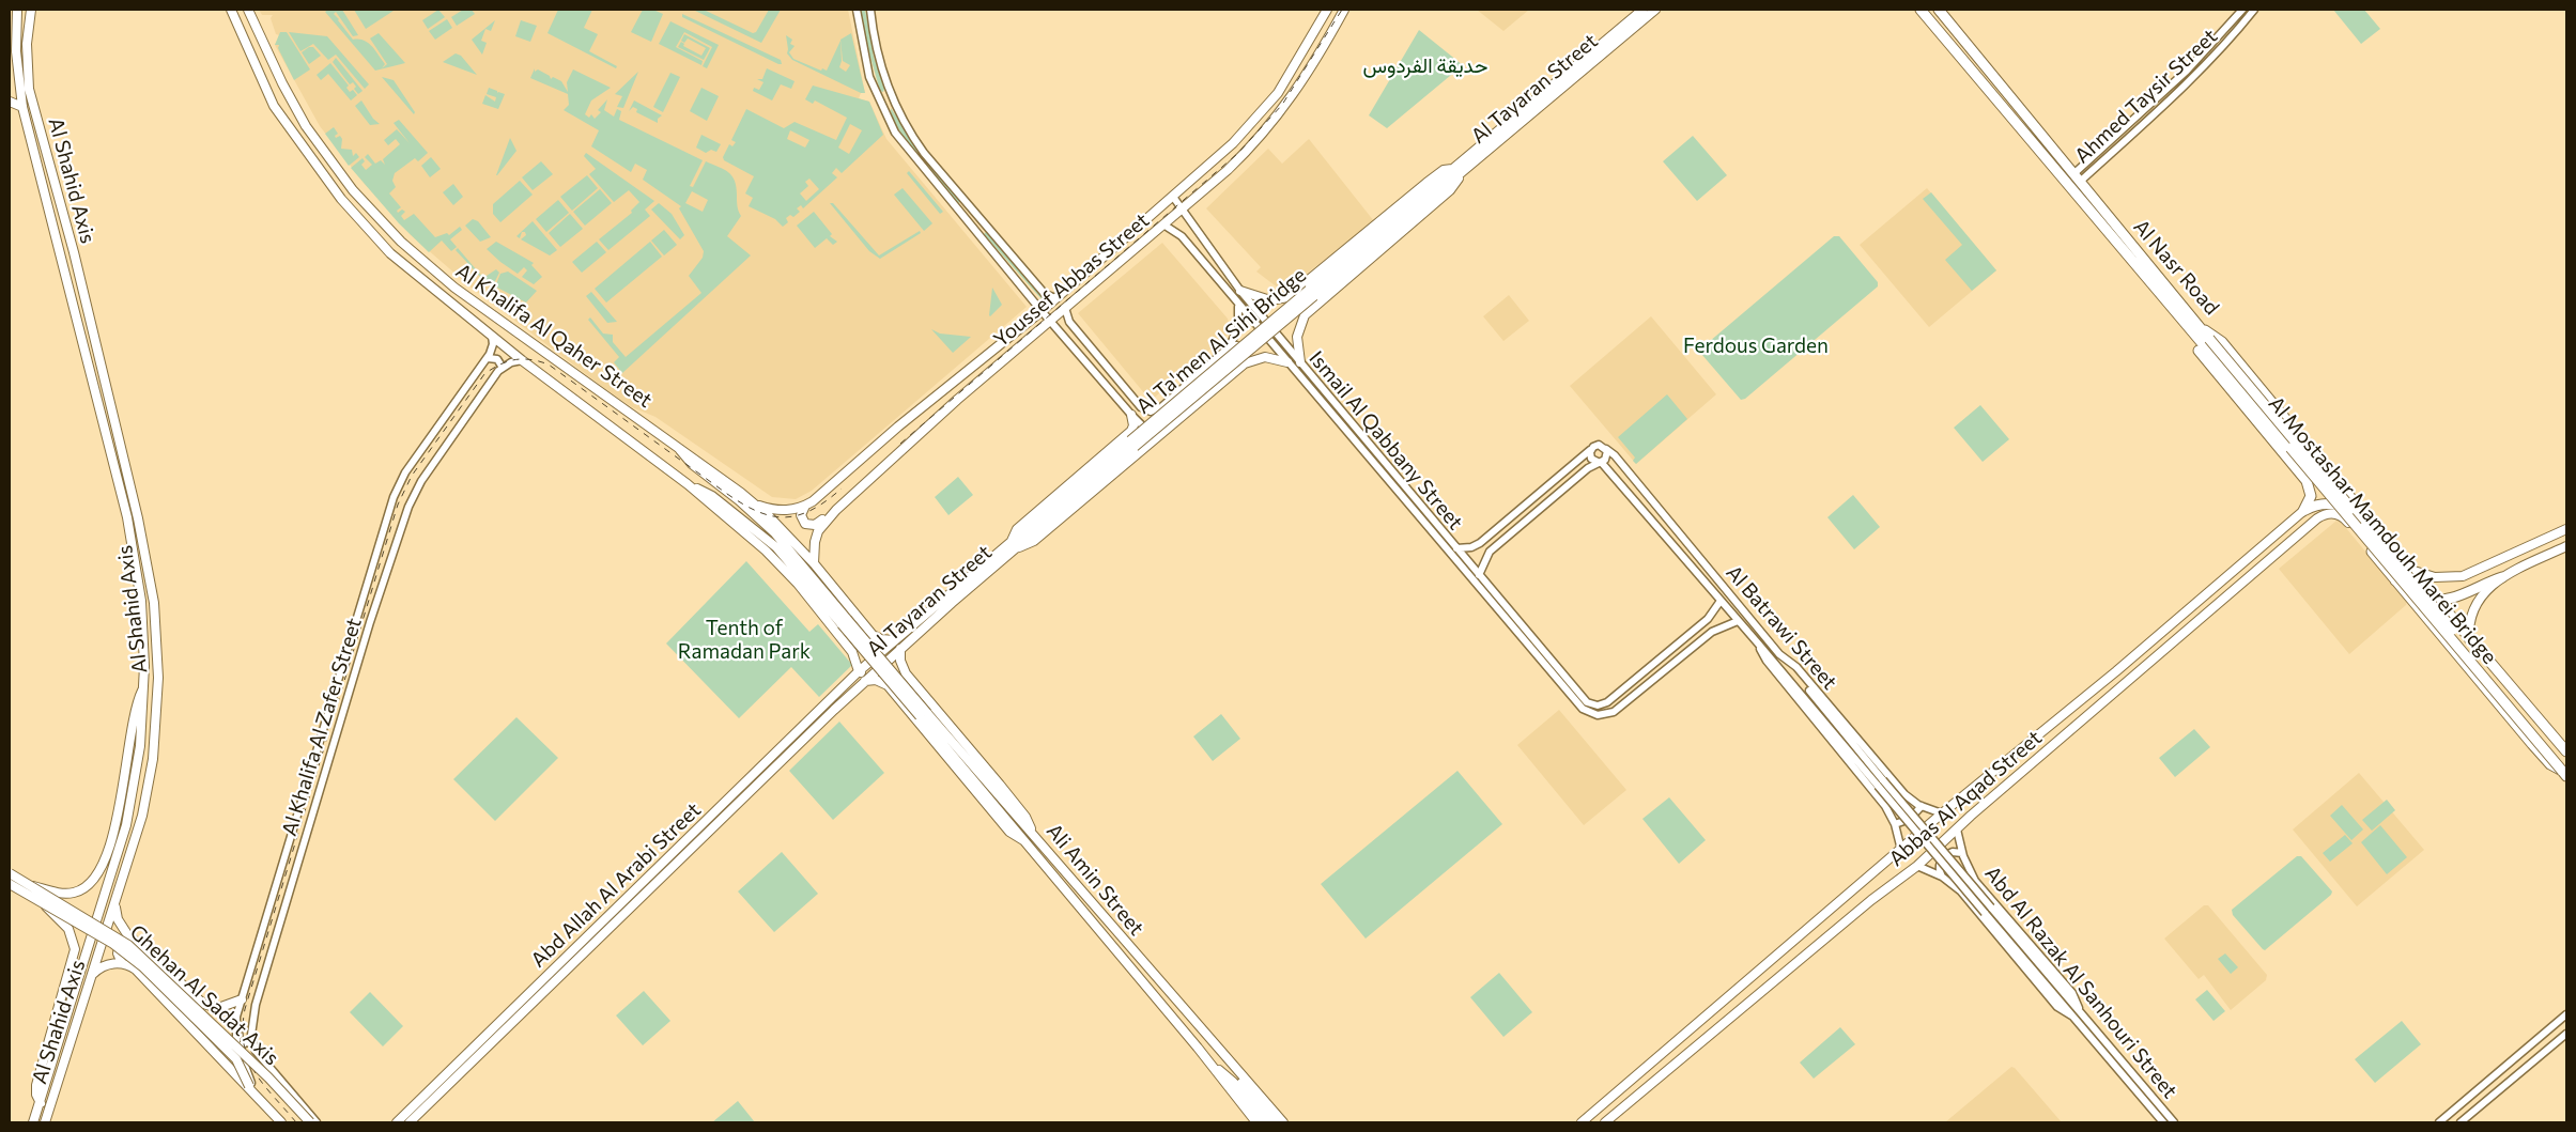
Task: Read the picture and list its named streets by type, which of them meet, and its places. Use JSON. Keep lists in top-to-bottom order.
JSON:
{
  "streets": {
    "highway": ["Al Nasr Road", "Al Mostashar Mamdouh Marei Bridge"],
    "main road": [
      "Al Tayaran Street",
      "Al Shahid Axis",
      "Youssef Abbas Street",
      "Al Khalifa Al Qaher Street",
      "Al Ta'men Al Sihi Bridge",
      "Abbas Al Aqad Street",
      "Ali Amin Street",
      "Abd Allah Al Arabi Street",
      "Ghehan Al Sadat Axis"
    ],
    "street": [
      "Ahmed Taysir Street",
      "Ismail Al Qabbany Street",
      "Al Batrawi Street",
      "Al Khalifa Al Zafer Street",
      "Abd Al Razak Al Sanhouri Street"
    ]
  },
  "crossings": [
    ["Al Tayaran Street", "Al Khalifa Al Qaher Street"],
    ["Al Tayaran Street", "Al Ta'men Al Sihi Bridge"],
    ["Al Tayaran Street", "Ali Amin Street"],
    ["Al Tayaran Street", "Abd Allah Al Arabi Street"],
    ["Ahmed Taysir Street", "Al Nasr Road"],
    ["Al Nasr Road", "Al Mostashar Mamdouh Marei Bridge"],
    ["Youssef Abbas Street", "Al Khalifa Al Qaher Street"],
    ["Youssef Abbas Street", "Ismail Al Qabbany Street"],
    ["Al Khalifa Al Qaher Street", "Al Khalifa Al Zafer Street"],
    ["Al Batrawi Street", "Abbas Al Aqad Street"],
    ["Al Khalifa Al Zafer Street", "Ghehan Al Sadat Axis"],
    ["Abbas Al Aqad Street", "Abd Al Razak Al Sanhouri Street"],
    ["Ali Amin Street", "Abd Allah Al Arabi Street"]
  ],
  "parks": ["حديقة الفردوس", "Ferdous Garden", "Tenth of Ramadan Park"]
}
